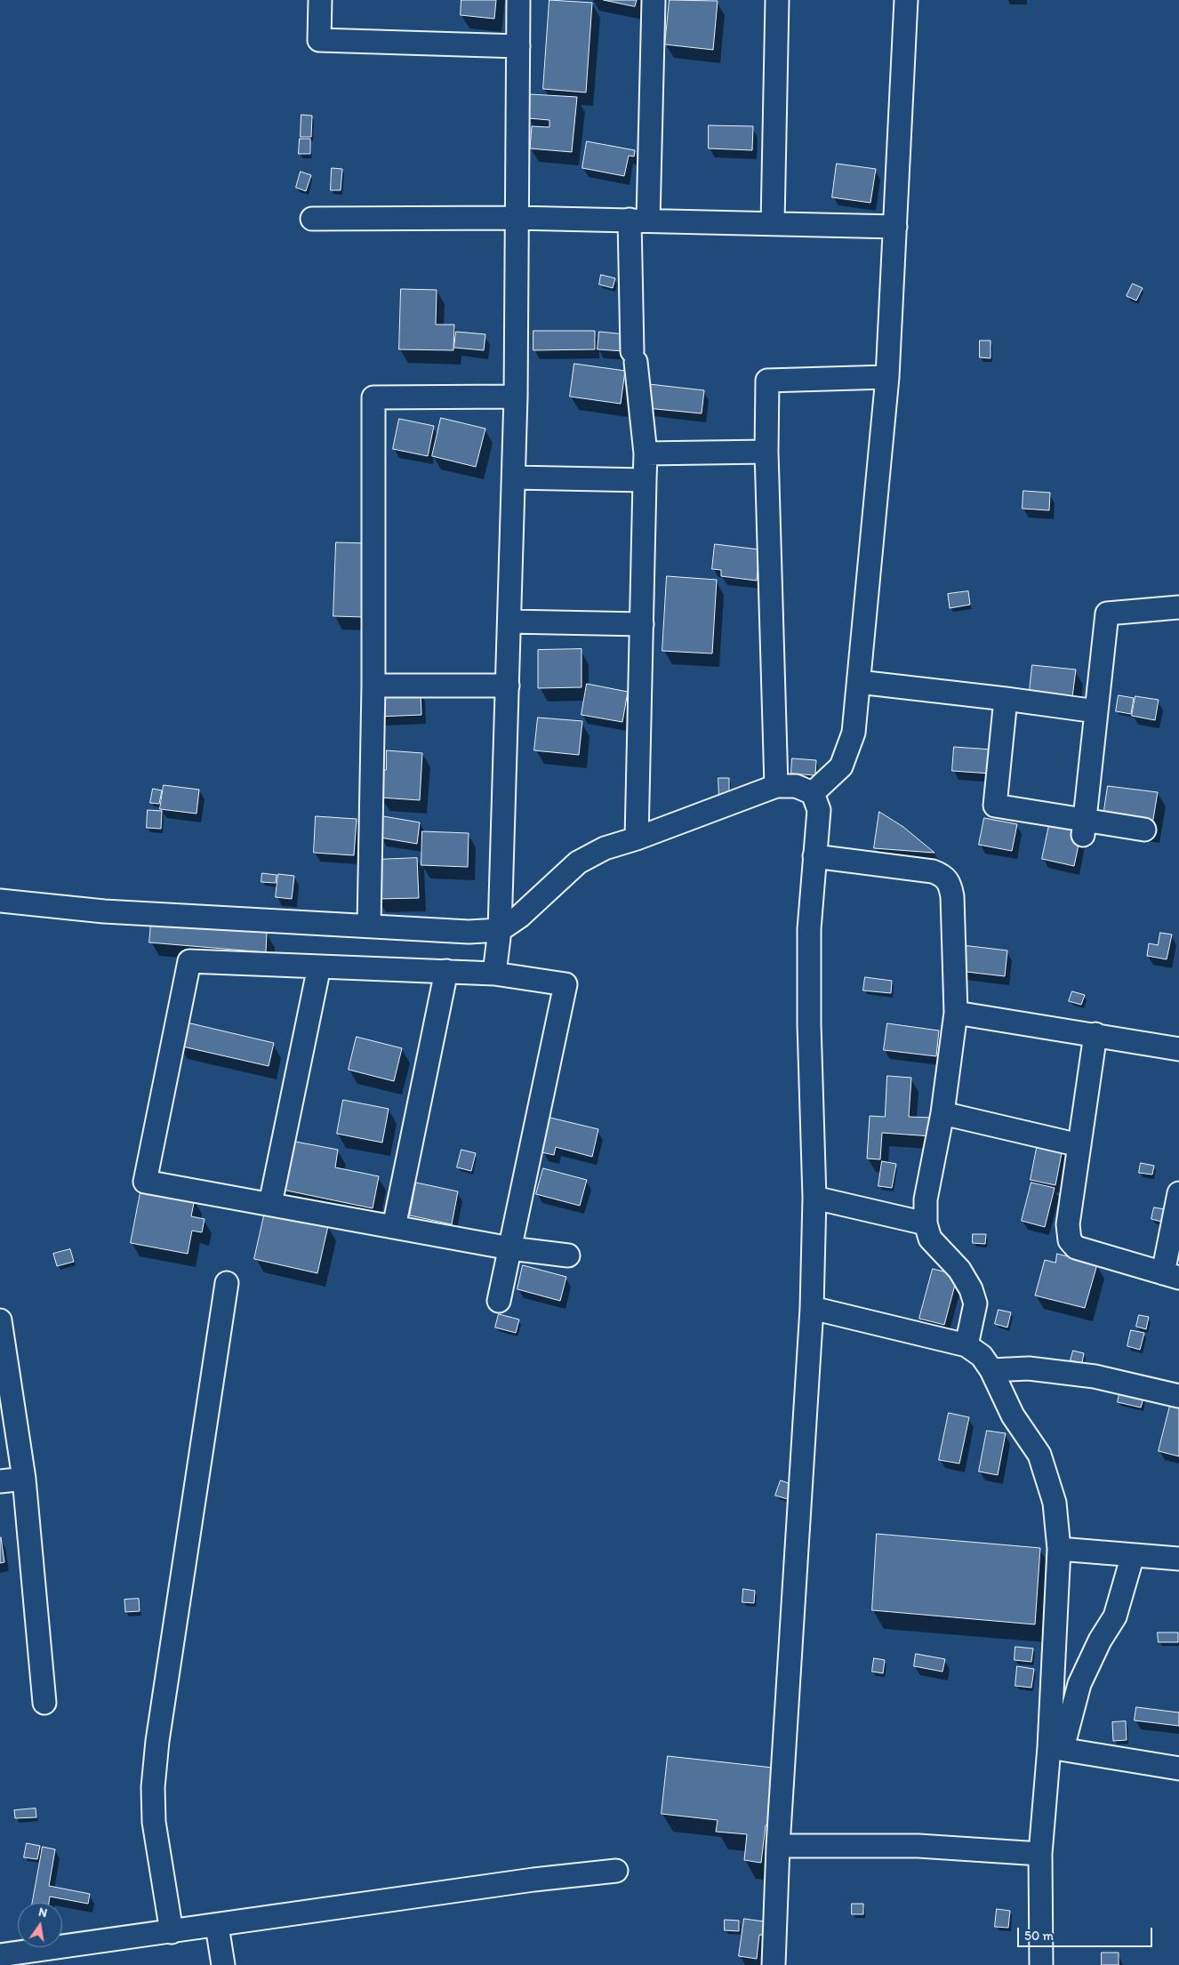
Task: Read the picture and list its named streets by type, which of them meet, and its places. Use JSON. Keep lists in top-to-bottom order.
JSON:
{
  "scale_bar": "50 m",
  "north": "top"
}
